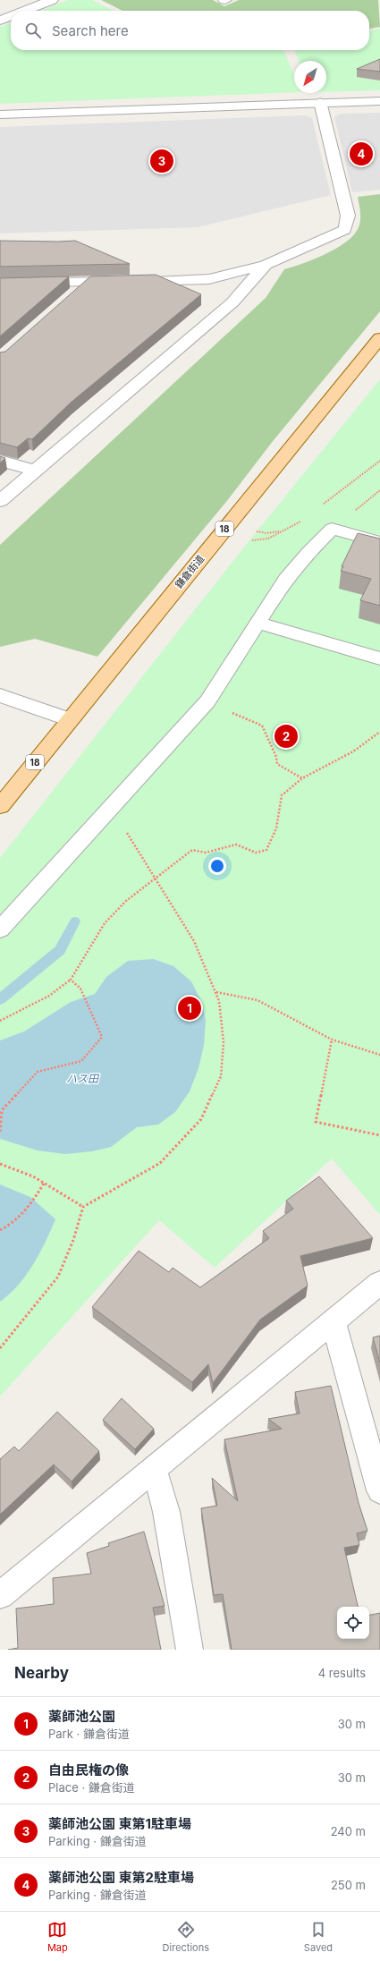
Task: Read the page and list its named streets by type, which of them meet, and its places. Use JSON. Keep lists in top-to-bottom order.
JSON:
{
  "streets": {
    "main road": ["18", "鎌倉街道"]
  },
  "water": ["ハス田"],
  "north": "bottom left",
  "page": {
    "search": "Search here",
    "pins": [
      "4",
      "3",
      "2",
      "1"
    ],
    "heading": ["Nearby", "4 results"],
    "list": [
      {
        "mark": "1",
        "name": "薬師池公園",
        "note": "Park · 鎌倉街道",
        "value": "30 m"
      },
      {
        "mark": "2",
        "name": "自由民権の像",
        "note": "Place · 鎌倉街道",
        "value": "30 m"
      },
      {
        "mark": "3",
        "name": "薬師池公園 東第1駐車場",
        "note": "Parking · 鎌倉街道",
        "value": "240 m"
      },
      {
        "mark": "4",
        "name": "薬師池公園 東第2駐車場",
        "note": "Parking · 鎌倉街道",
        "value": "250 m"
      }
    ],
    "nav": ["Map", "Directions", "Saved"]
  }
}
